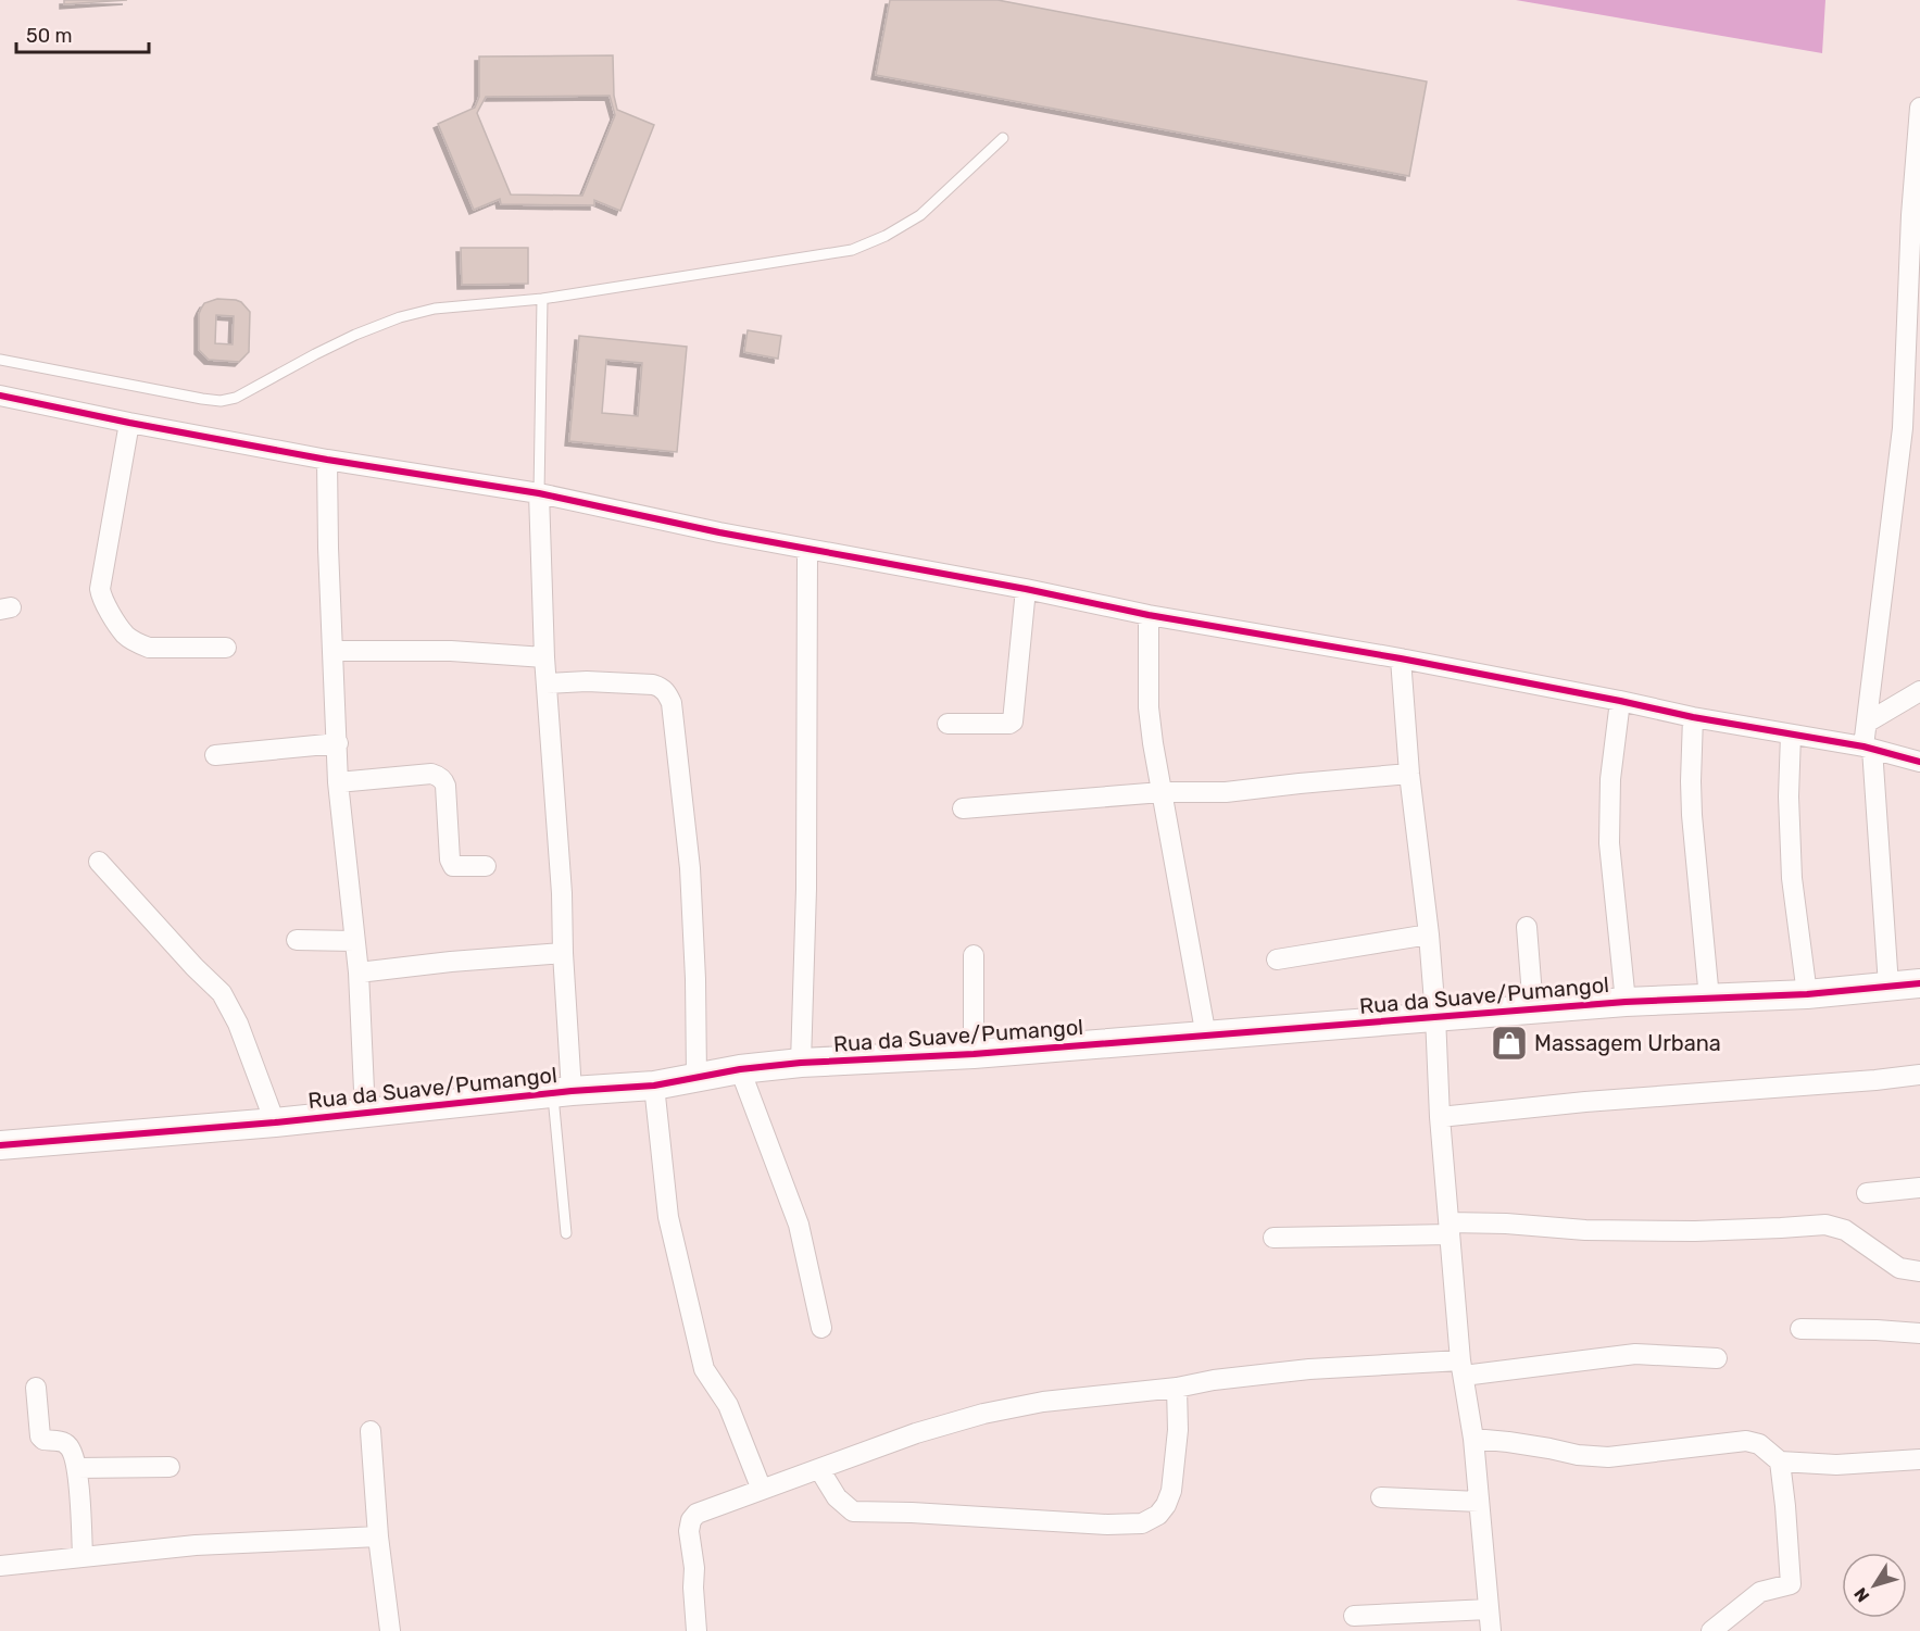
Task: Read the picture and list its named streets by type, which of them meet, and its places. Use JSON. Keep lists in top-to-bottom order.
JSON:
{
  "streets": {
    "street": ["Rua da Suave/Pumangol"]
  },
  "places": {
    "shop": ["Massagem Urbana"]
  },
  "scale_bar": "50 m",
  "north": "bottom left"
}
